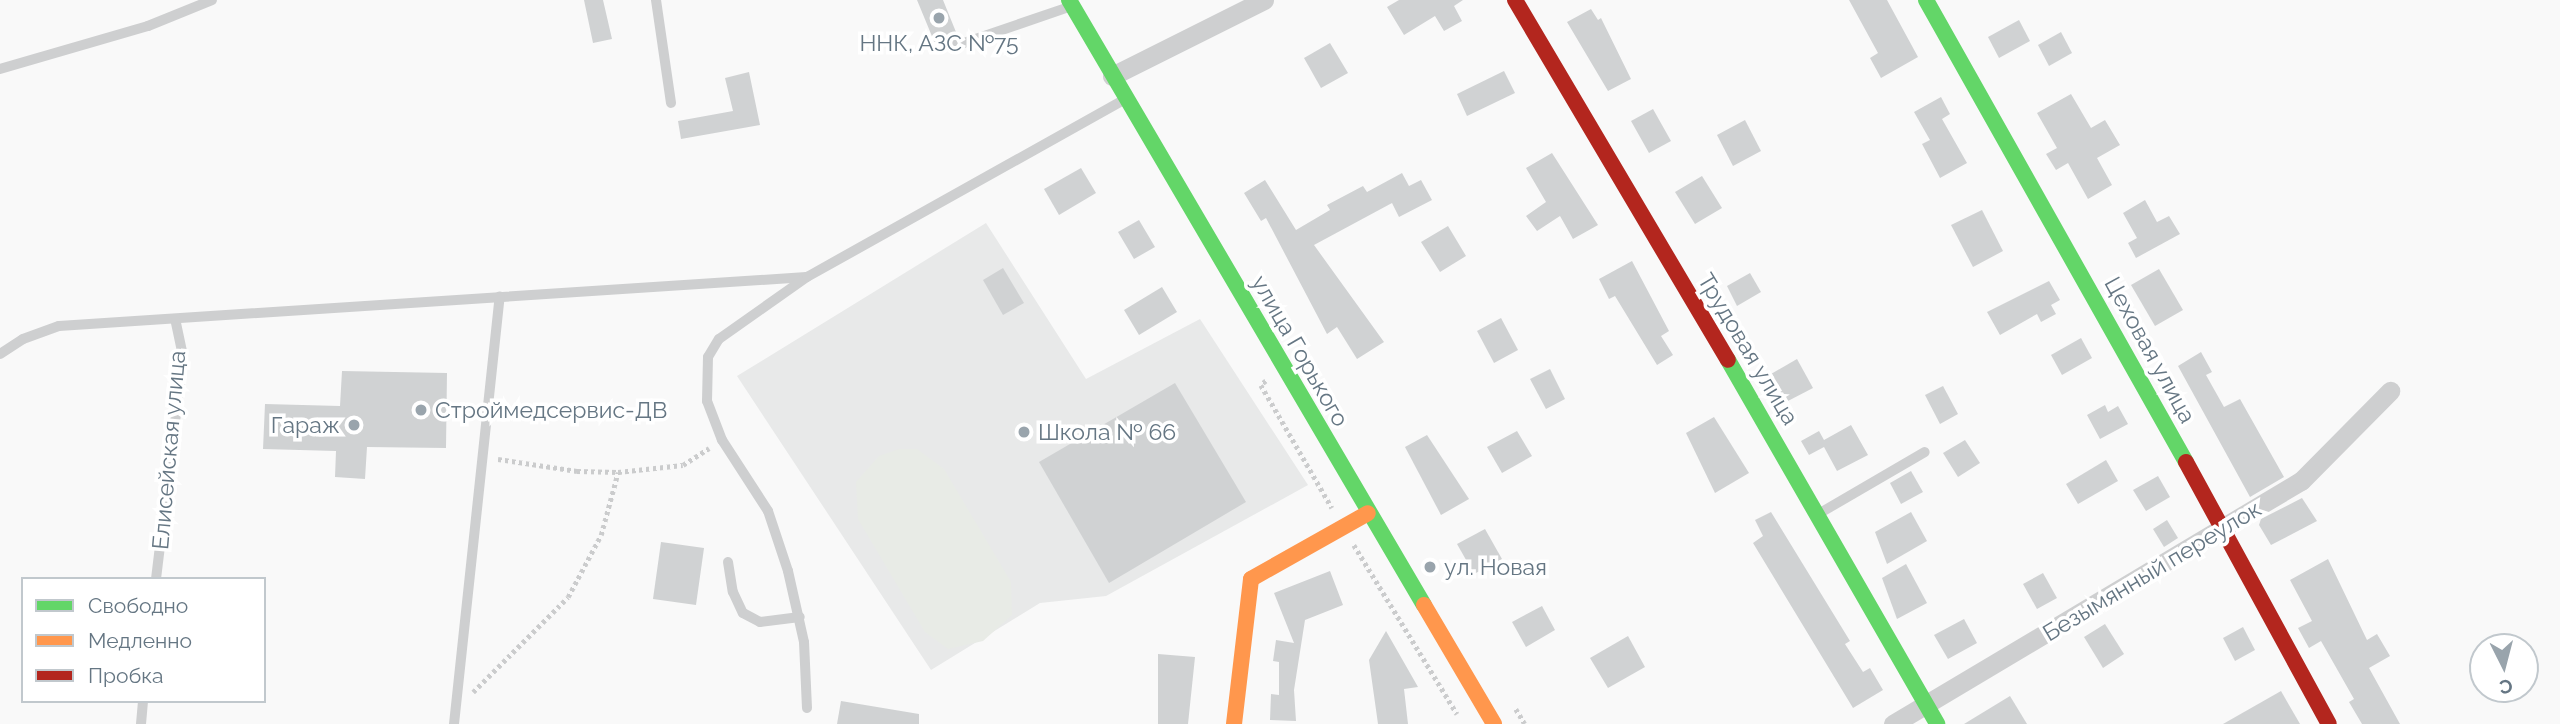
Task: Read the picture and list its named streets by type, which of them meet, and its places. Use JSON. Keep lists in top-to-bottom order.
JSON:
{
  "streets": {
    "street": [
      "Трудовая улица",
      "Цеховая улица",
      "улица Горького",
      "Безымянный переулок"
    ],
    "lane": ["Елисейская улица"]
  },
  "crossings": [
    ["Трудовая улица", "Безымянный переулок"],
    ["Цеховая улица", "Безымянный переулок"]
  ],
  "places": [
    "ННК, АЗС №75",
    "Строймедсервис-ДВ",
    "Гараж",
    "Школа № 66",
    "ул. Новая"
  ],
  "legend": ["Свободно", "Медленно", "Пробка"],
  "north": "bottom"
}
